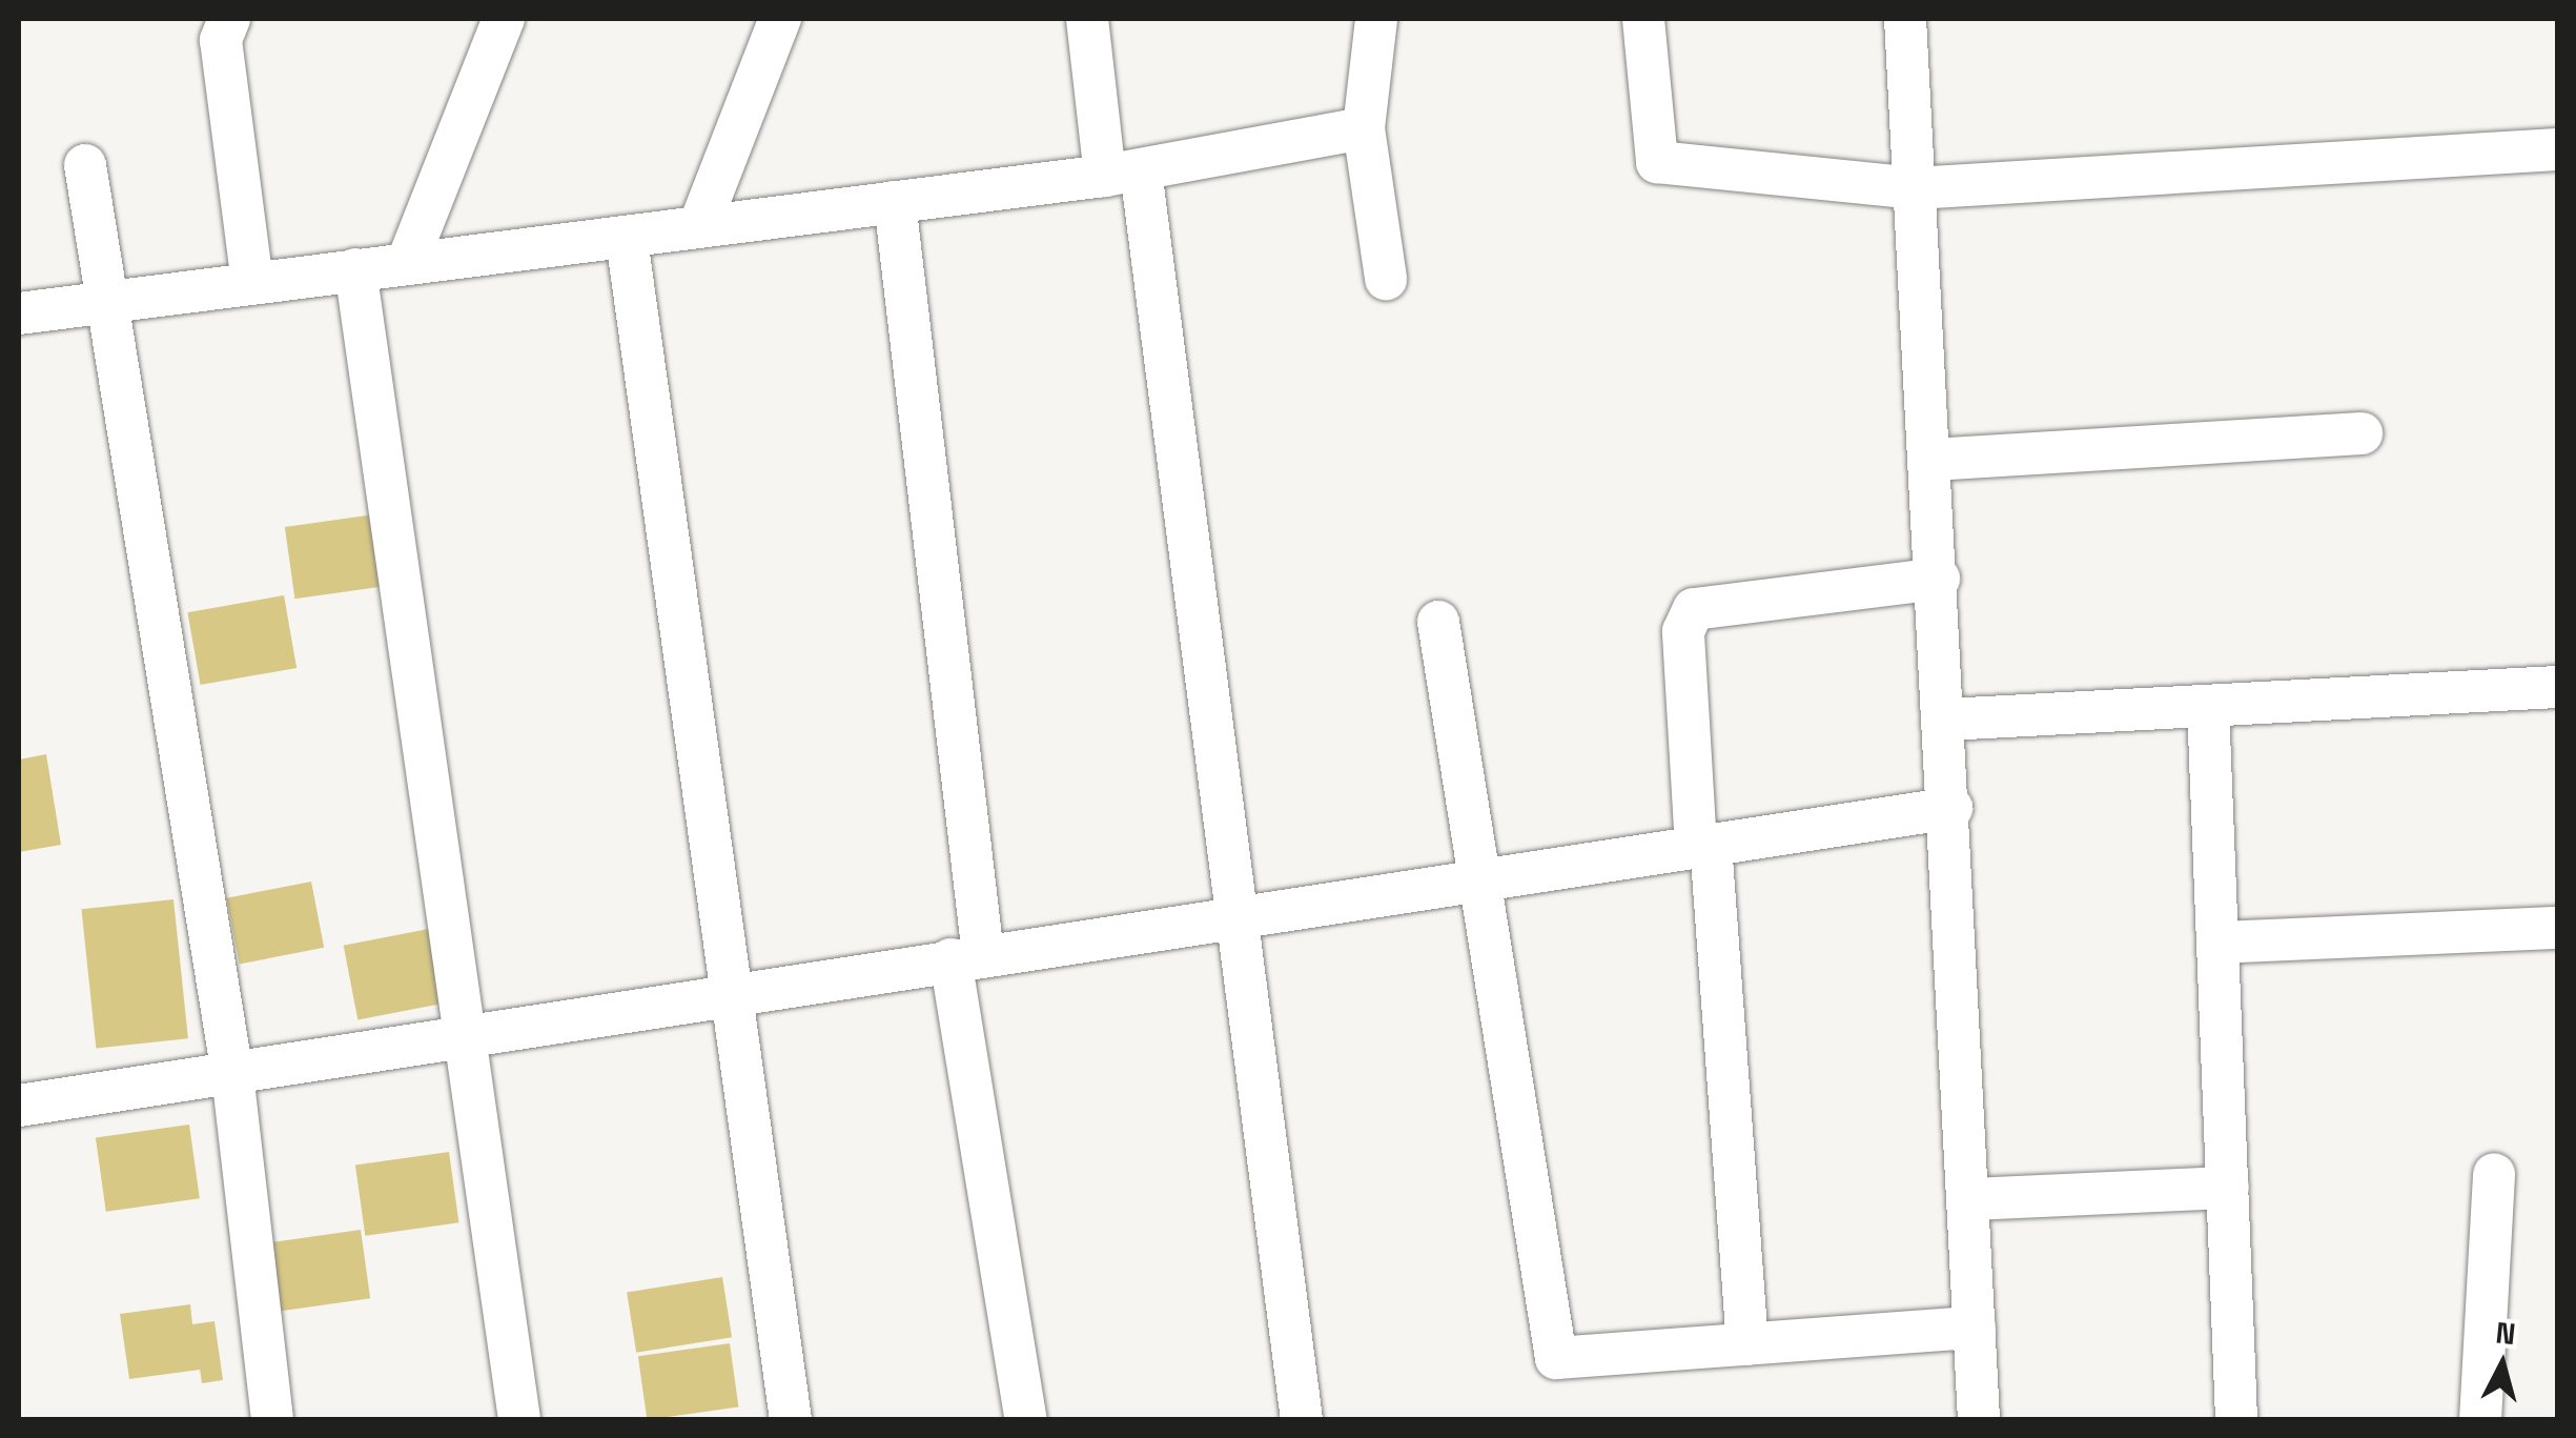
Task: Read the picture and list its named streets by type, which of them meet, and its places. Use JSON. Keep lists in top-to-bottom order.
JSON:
{
  "north": "top"
}
